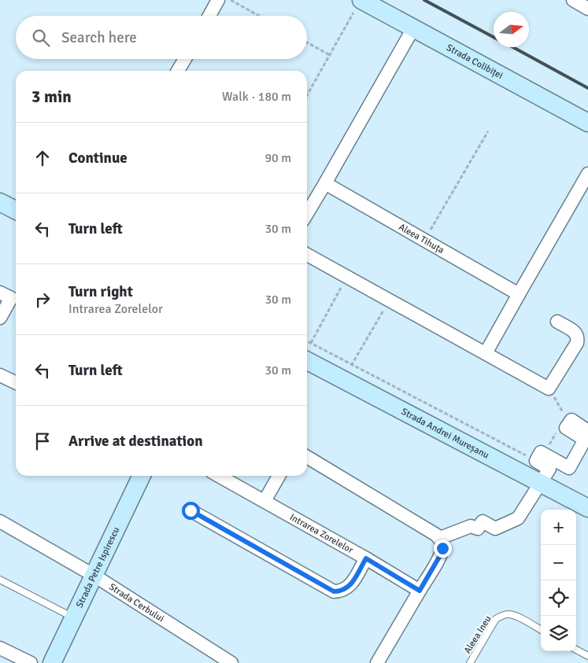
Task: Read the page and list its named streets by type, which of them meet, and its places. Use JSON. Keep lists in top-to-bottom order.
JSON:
{
  "streets": {
    "street": [
      "Strada Colibiței",
      "Aleea Tihuța",
      "Strada Andrei Mureșanu",
      "Intrarea Zorelelor",
      "Strada Petre Ispirescu",
      "Strada Cerbului"
    ],
    "lane": ["Aleea Ineu"]
  },
  "crossings": [
    ["Strada Petre Ispirescu", "Strada Cerbului"]
  ],
  "north": "right",
  "page": {
    "search": "Search here",
    "heading": ["3 min", "Walk · 180 m"],
    "list": [
      ["Continue", "90 m"],
      ["Turn left", "30 m"],
      ["Turn right", "Intrarea Zorelelor", "30 m"],
      ["Turn left", "30 m"],
      "Arrive at destination"
    ],
    "map_buttons": ["+", "−"]
  }
}
